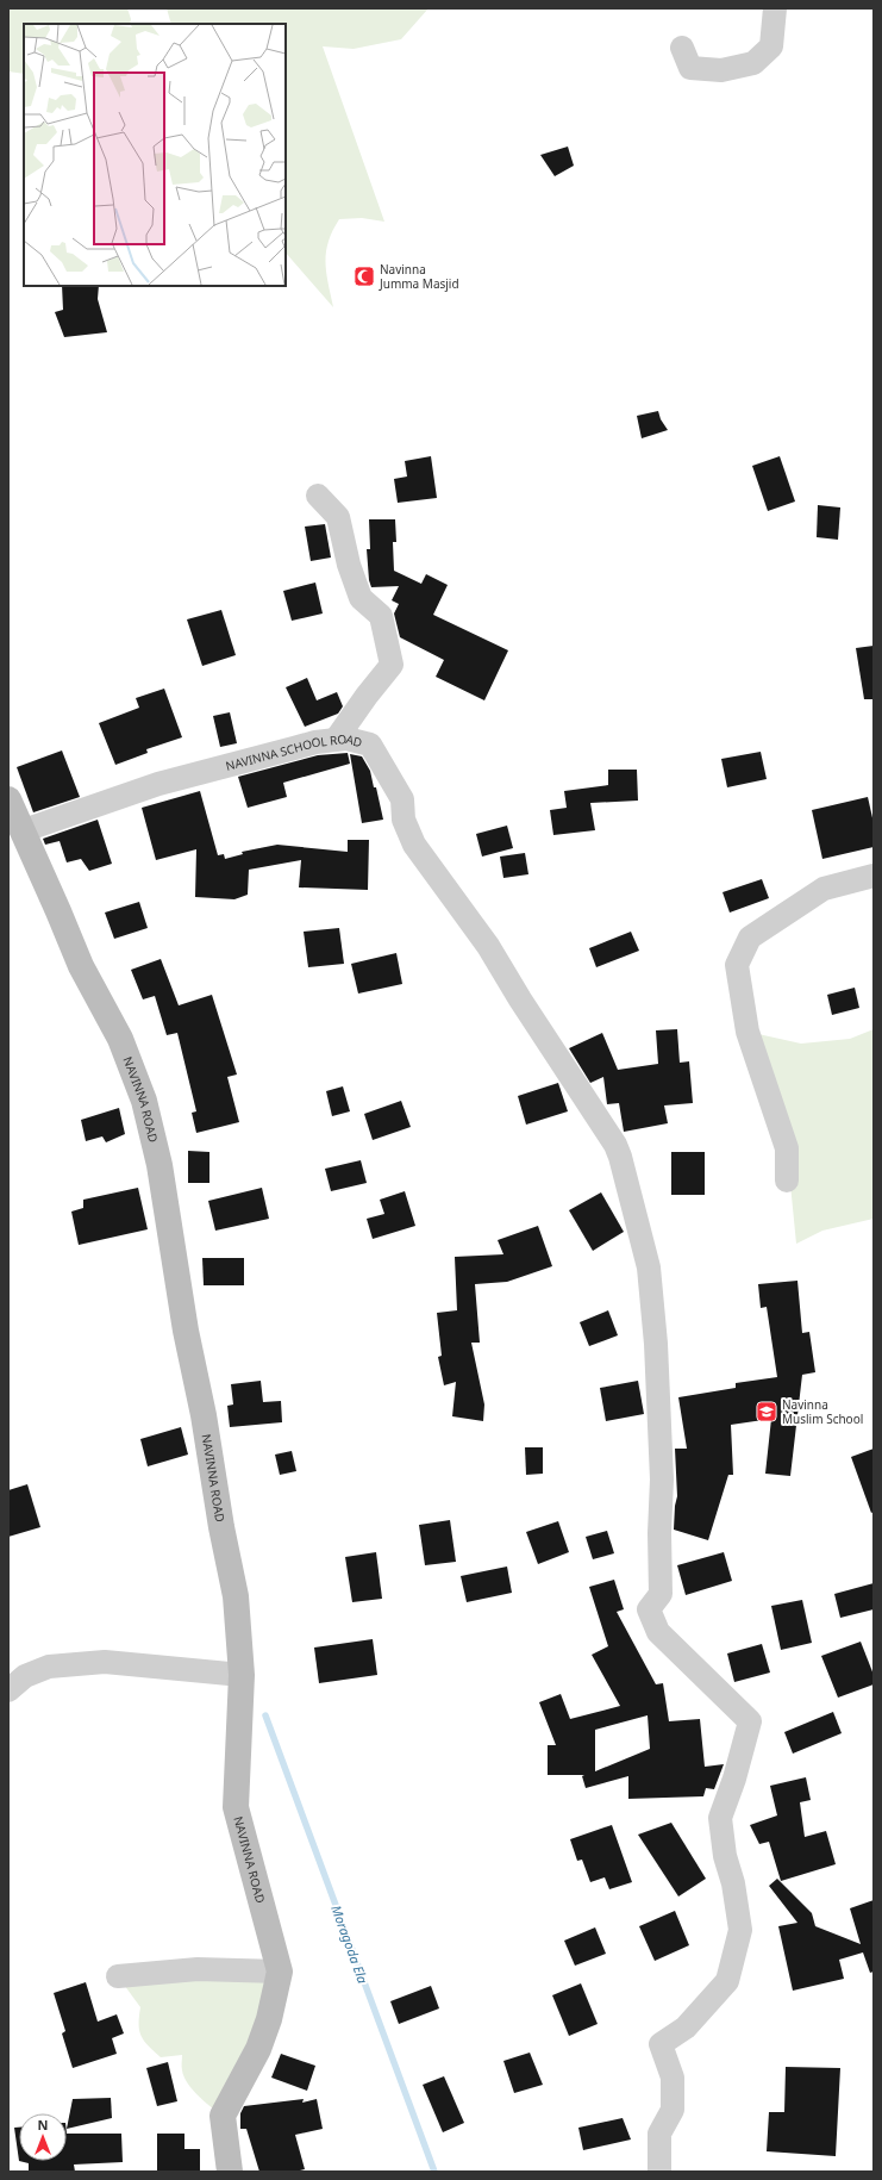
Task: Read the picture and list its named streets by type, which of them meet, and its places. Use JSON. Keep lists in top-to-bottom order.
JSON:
{
  "streets": {
    "street": ["NAVINNA SCHOOL ROAD", "NAVINNA ROAD"]
  },
  "crossings": [
    ["NAVINNA SCHOOL ROAD", "NAVINNA ROAD"]
  ],
  "water": ["Moragoda Ela"],
  "places": {
    "mosque": ["Navinna Jumma Masjid"],
    "school or university": ["Navinna Muslim School"]
  },
  "north": "top"
}
